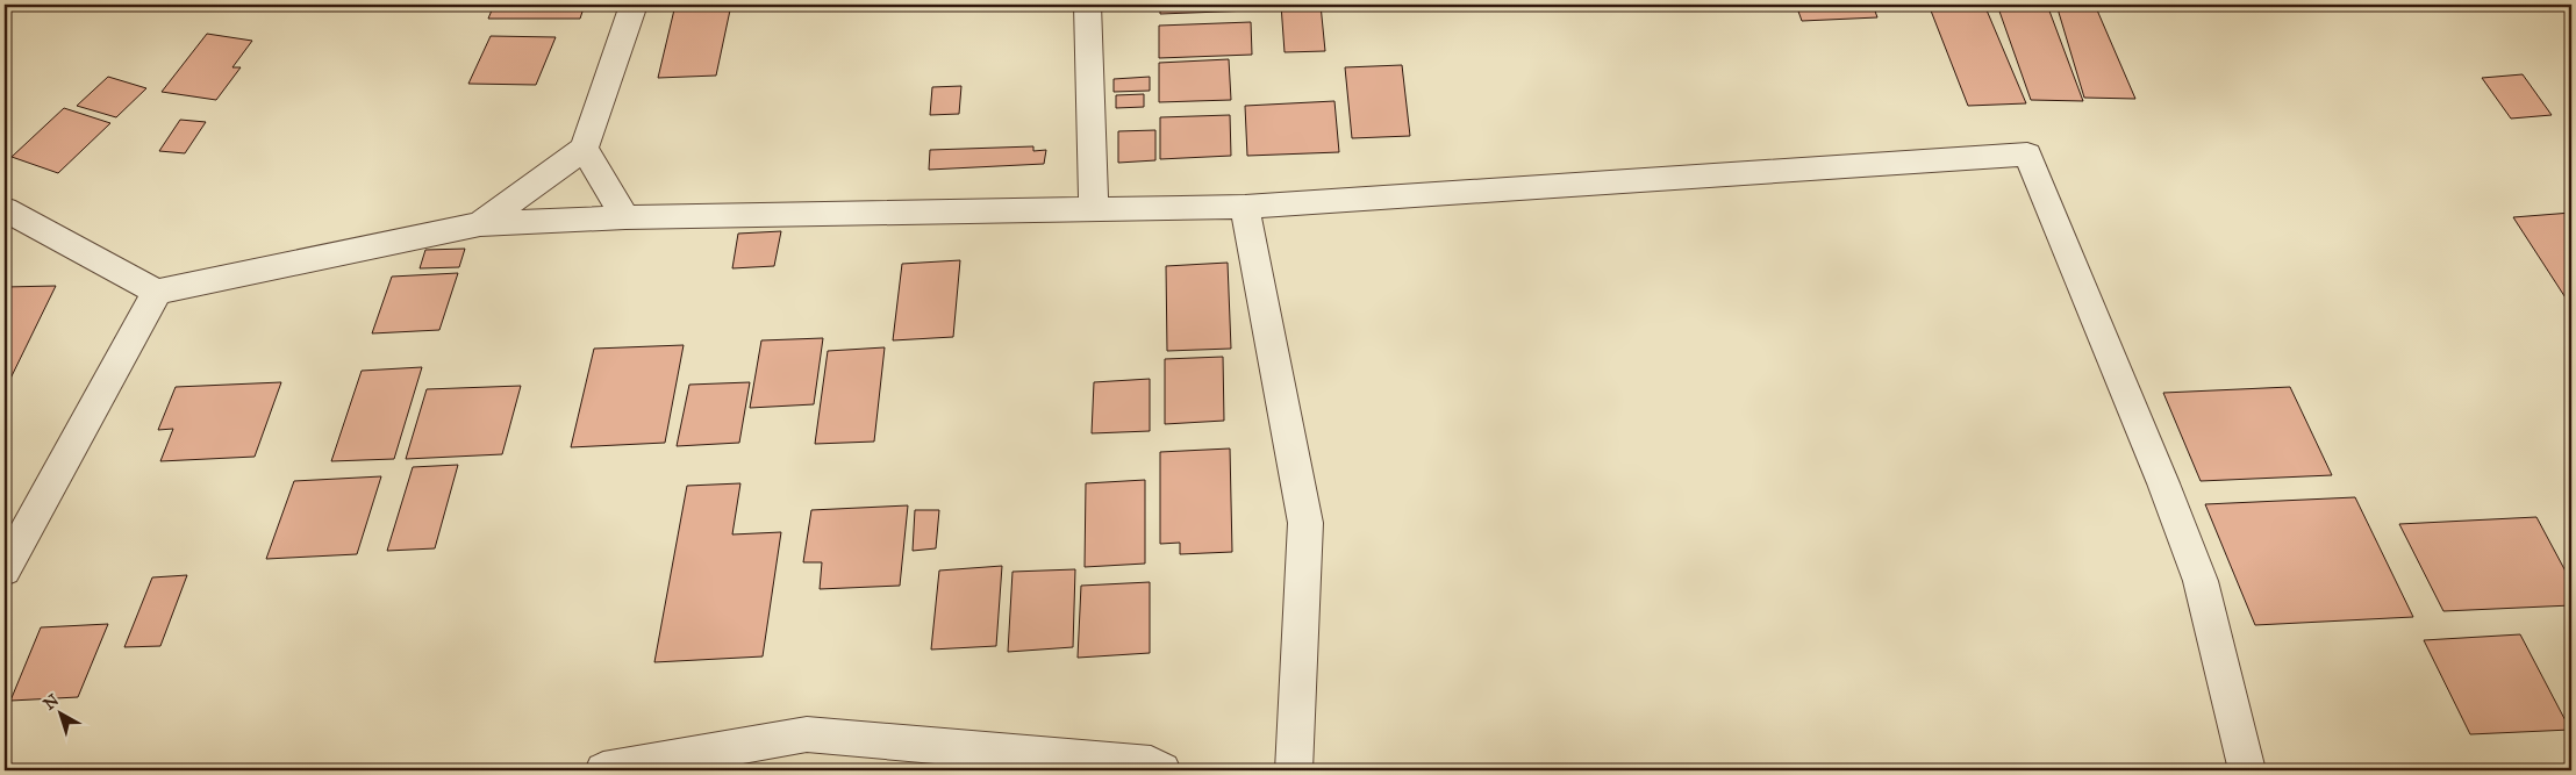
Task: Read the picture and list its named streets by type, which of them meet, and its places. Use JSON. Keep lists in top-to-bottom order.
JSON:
{
  "north": "top left"
}
